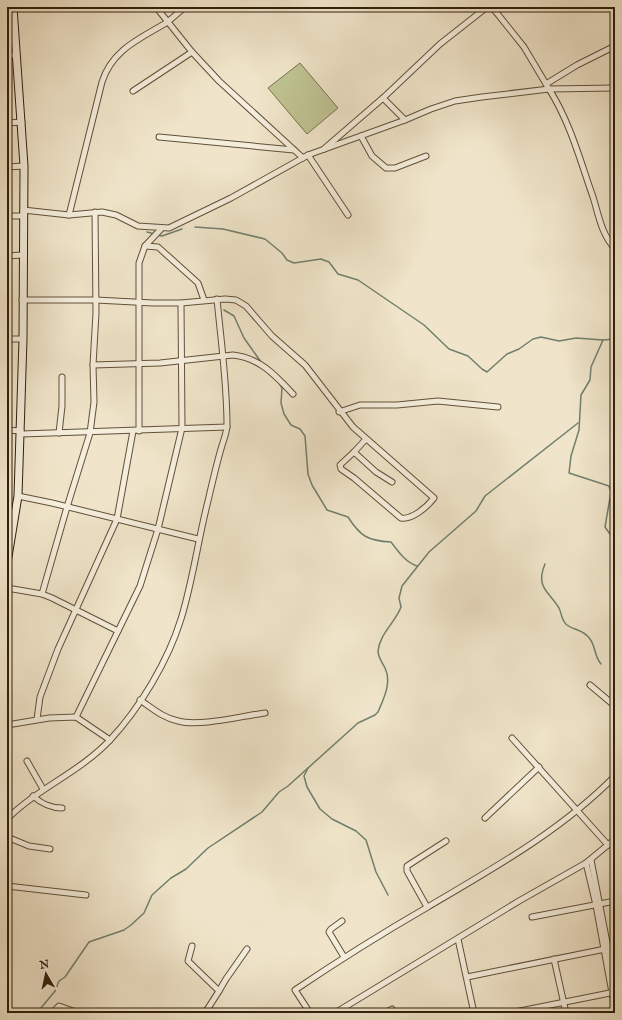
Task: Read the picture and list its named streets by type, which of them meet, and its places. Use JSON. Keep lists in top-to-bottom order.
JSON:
{
  "north": "top"
}
